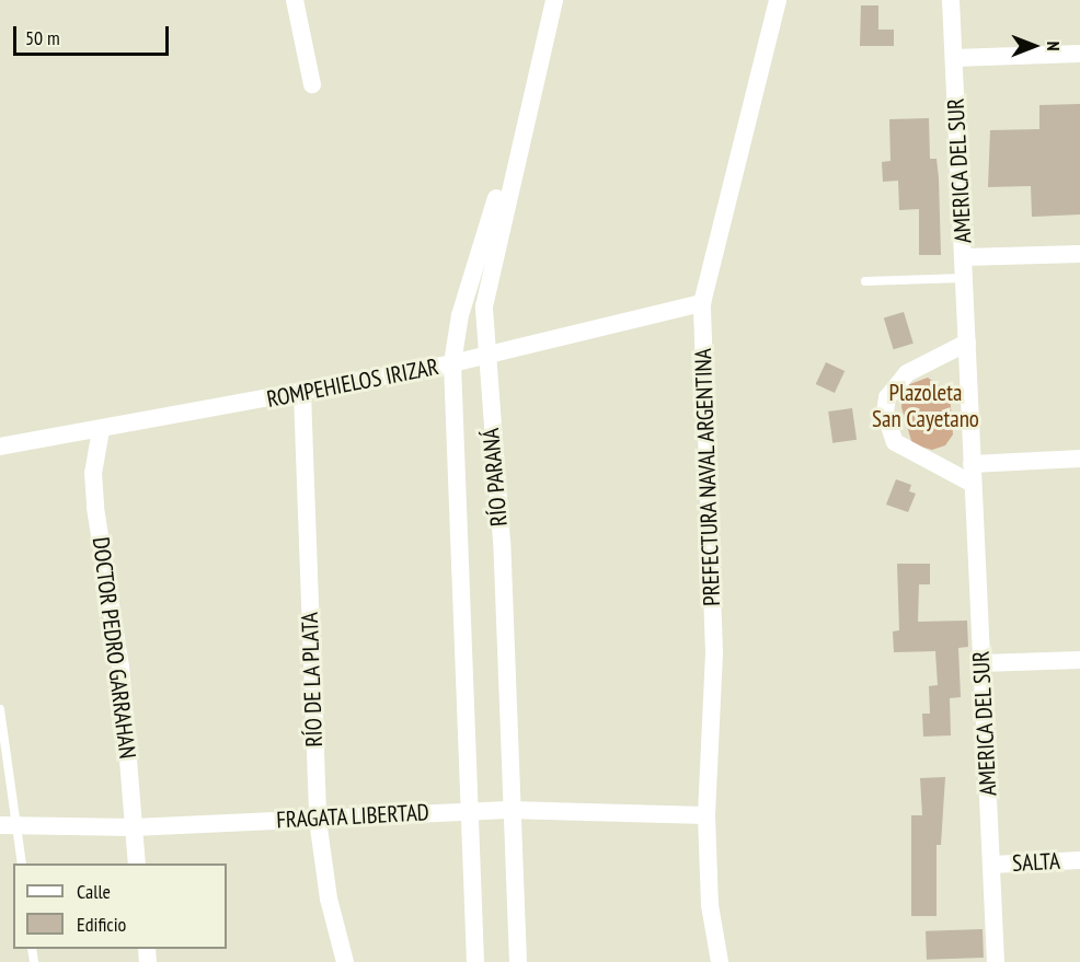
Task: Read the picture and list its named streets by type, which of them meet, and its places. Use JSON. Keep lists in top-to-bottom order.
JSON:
{
  "streets": {
    "street": [
      "AMERICA DEL SUR",
      "ROMPEHIELOS IRIZAR",
      "RÍO PARANÁ",
      "PREFECTURA NAVAL ARGENTINA",
      "DOCTOR PEDRO GARRAHAN",
      "RÍO DE LA PLATA",
      "FRAGATA LIBERTAD",
      "SALTA"
    ]
  },
  "crossings": [
    ["AMERICA DEL SUR", "SALTA"],
    ["ROMPEHIELOS IRIZAR", "RÍO PARANÁ"],
    ["ROMPEHIELOS IRIZAR", "PREFECTURA NAVAL ARGENTINA"],
    ["ROMPEHIELOS IRIZAR", "DOCTOR PEDRO GARRAHAN"],
    ["ROMPEHIELOS IRIZAR", "RÍO DE LA PLATA"],
    ["RÍO PARANÁ", "FRAGATA LIBERTAD"],
    ["PREFECTURA NAVAL ARGENTINA", "FRAGATA LIBERTAD"],
    ["DOCTOR PEDRO GARRAHAN", "FRAGATA LIBERTAD"],
    ["RÍO DE LA PLATA", "FRAGATA LIBERTAD"]
  ],
  "parks": ["Plazoleta San Cayetano"],
  "legend": ["Calle", "Edificio"],
  "scale_bar": "50 m",
  "north": "right"
}
